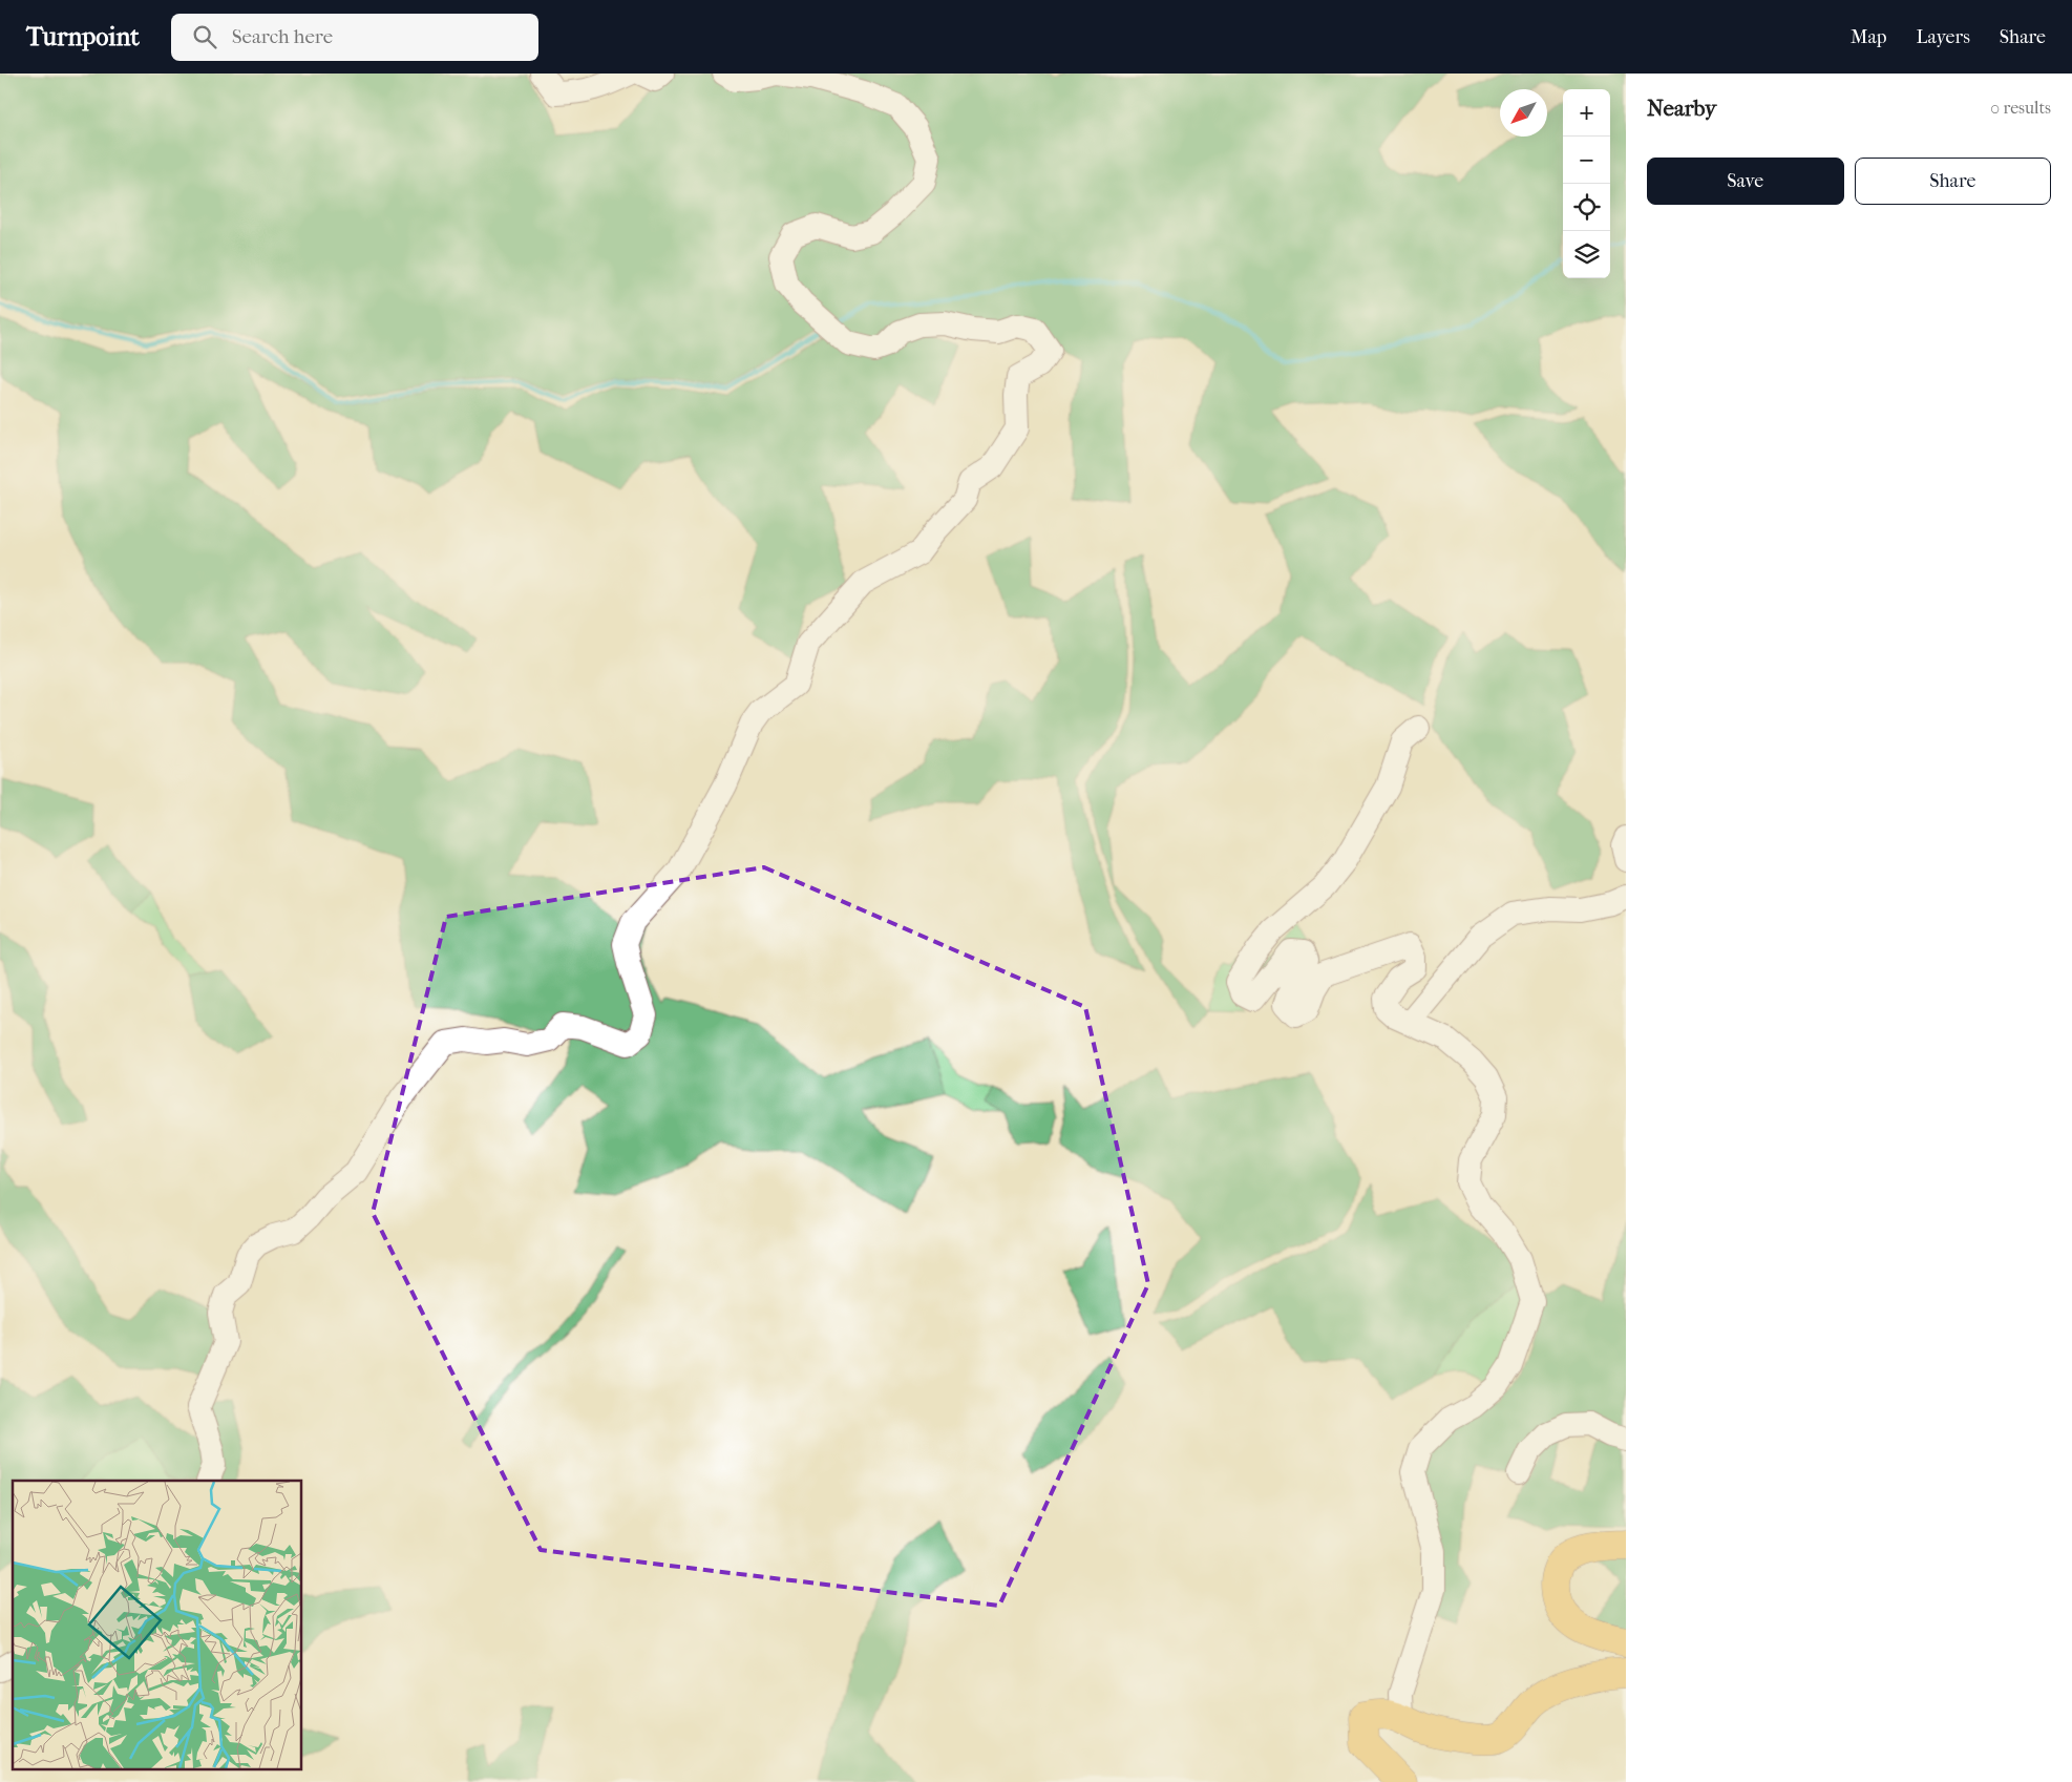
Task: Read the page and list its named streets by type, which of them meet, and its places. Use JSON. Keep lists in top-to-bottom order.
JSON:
{
  "north": "bottom left",
  "page": {
    "header": "Turnpoint",
    "search": "Search here",
    "nav": ["Map", "Layers", "Share"],
    "heading": ["Nearby", "0 results"],
    "map_buttons": ["+", "−"],
    "buttons": ["Save", "Share"]
  }
}
